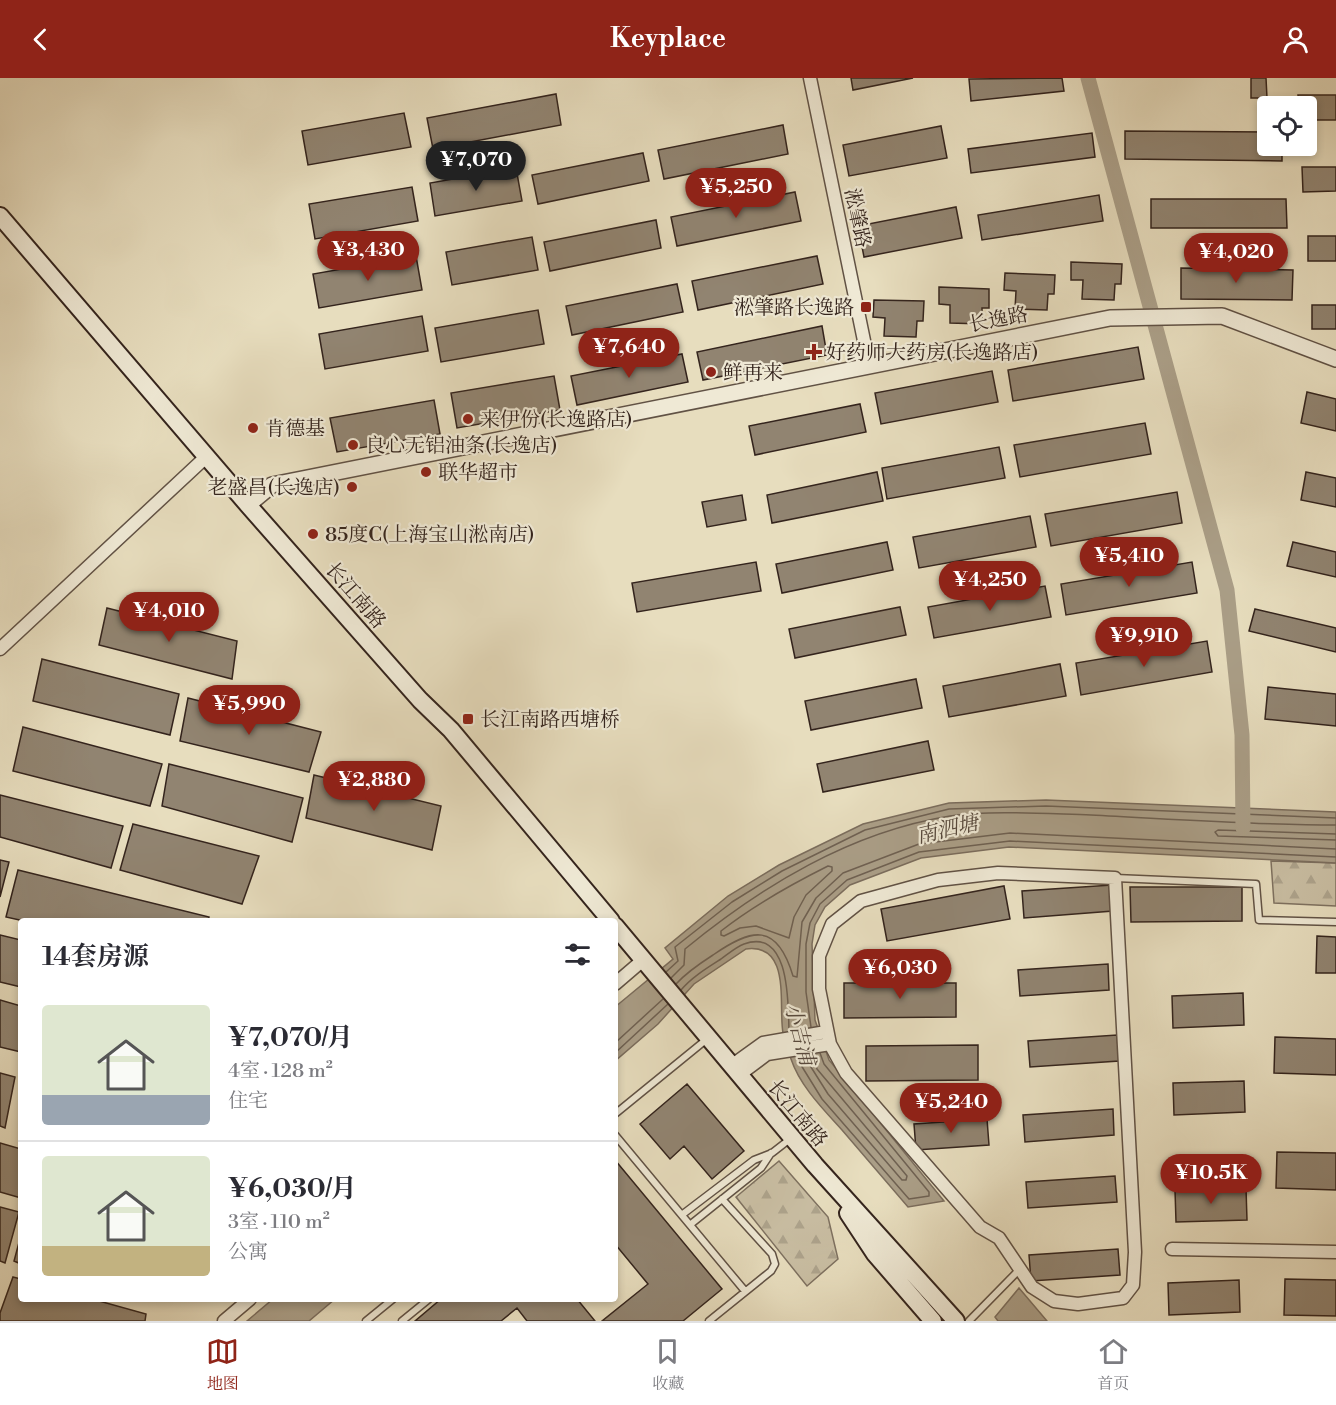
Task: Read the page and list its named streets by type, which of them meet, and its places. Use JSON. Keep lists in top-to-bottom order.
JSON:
{
  "streets": {
    "main road": ["长江南路"],
    "street": ["淞肇路", "长逸路"]
  },
  "crossings": [
    ["淞肇路", "长逸路"],
    ["长逸路", "长江南路"]
  ],
  "water": ["南泗塘", "小吉浦"],
  "places": {
    "transit": ["淞肇路长逸路", "长江南路西塘桥"],
    "health": ["好药师大药房(长逸路店)"],
    "other": [
      "鲜再来",
      "来伊份(长逸路店)",
      "肯德基",
      "良心无铝油条(长逸店)",
      "联华超市",
      "老盛昌(长逸店)",
      "85度C(上海宝山淞南店)"
    ]
  },
  "page": {
    "header": "Keyplace",
    "price": [
      "¥7,070",
      "¥5,250",
      "¥3,430",
      "¥4,020",
      "¥7,640",
      "¥5,410",
      "¥4,250",
      "¥4,010",
      "¥9,910",
      "¥5,990",
      "¥2,880",
      "¥6,030",
      "¥5,240",
      "¥10.5K"
    ],
    "heading": "14套房源",
    "list": [
      {
        "name": "¥7,070/月",
        "note": "4室 · 128 m² · 住宅"
      },
      {
        "name": "¥6,030/月",
        "note": "3室 · 110 m² · 公寓"
      }
    ],
    "tabs": ["地图", "收藏", "首页"]
  }
}
